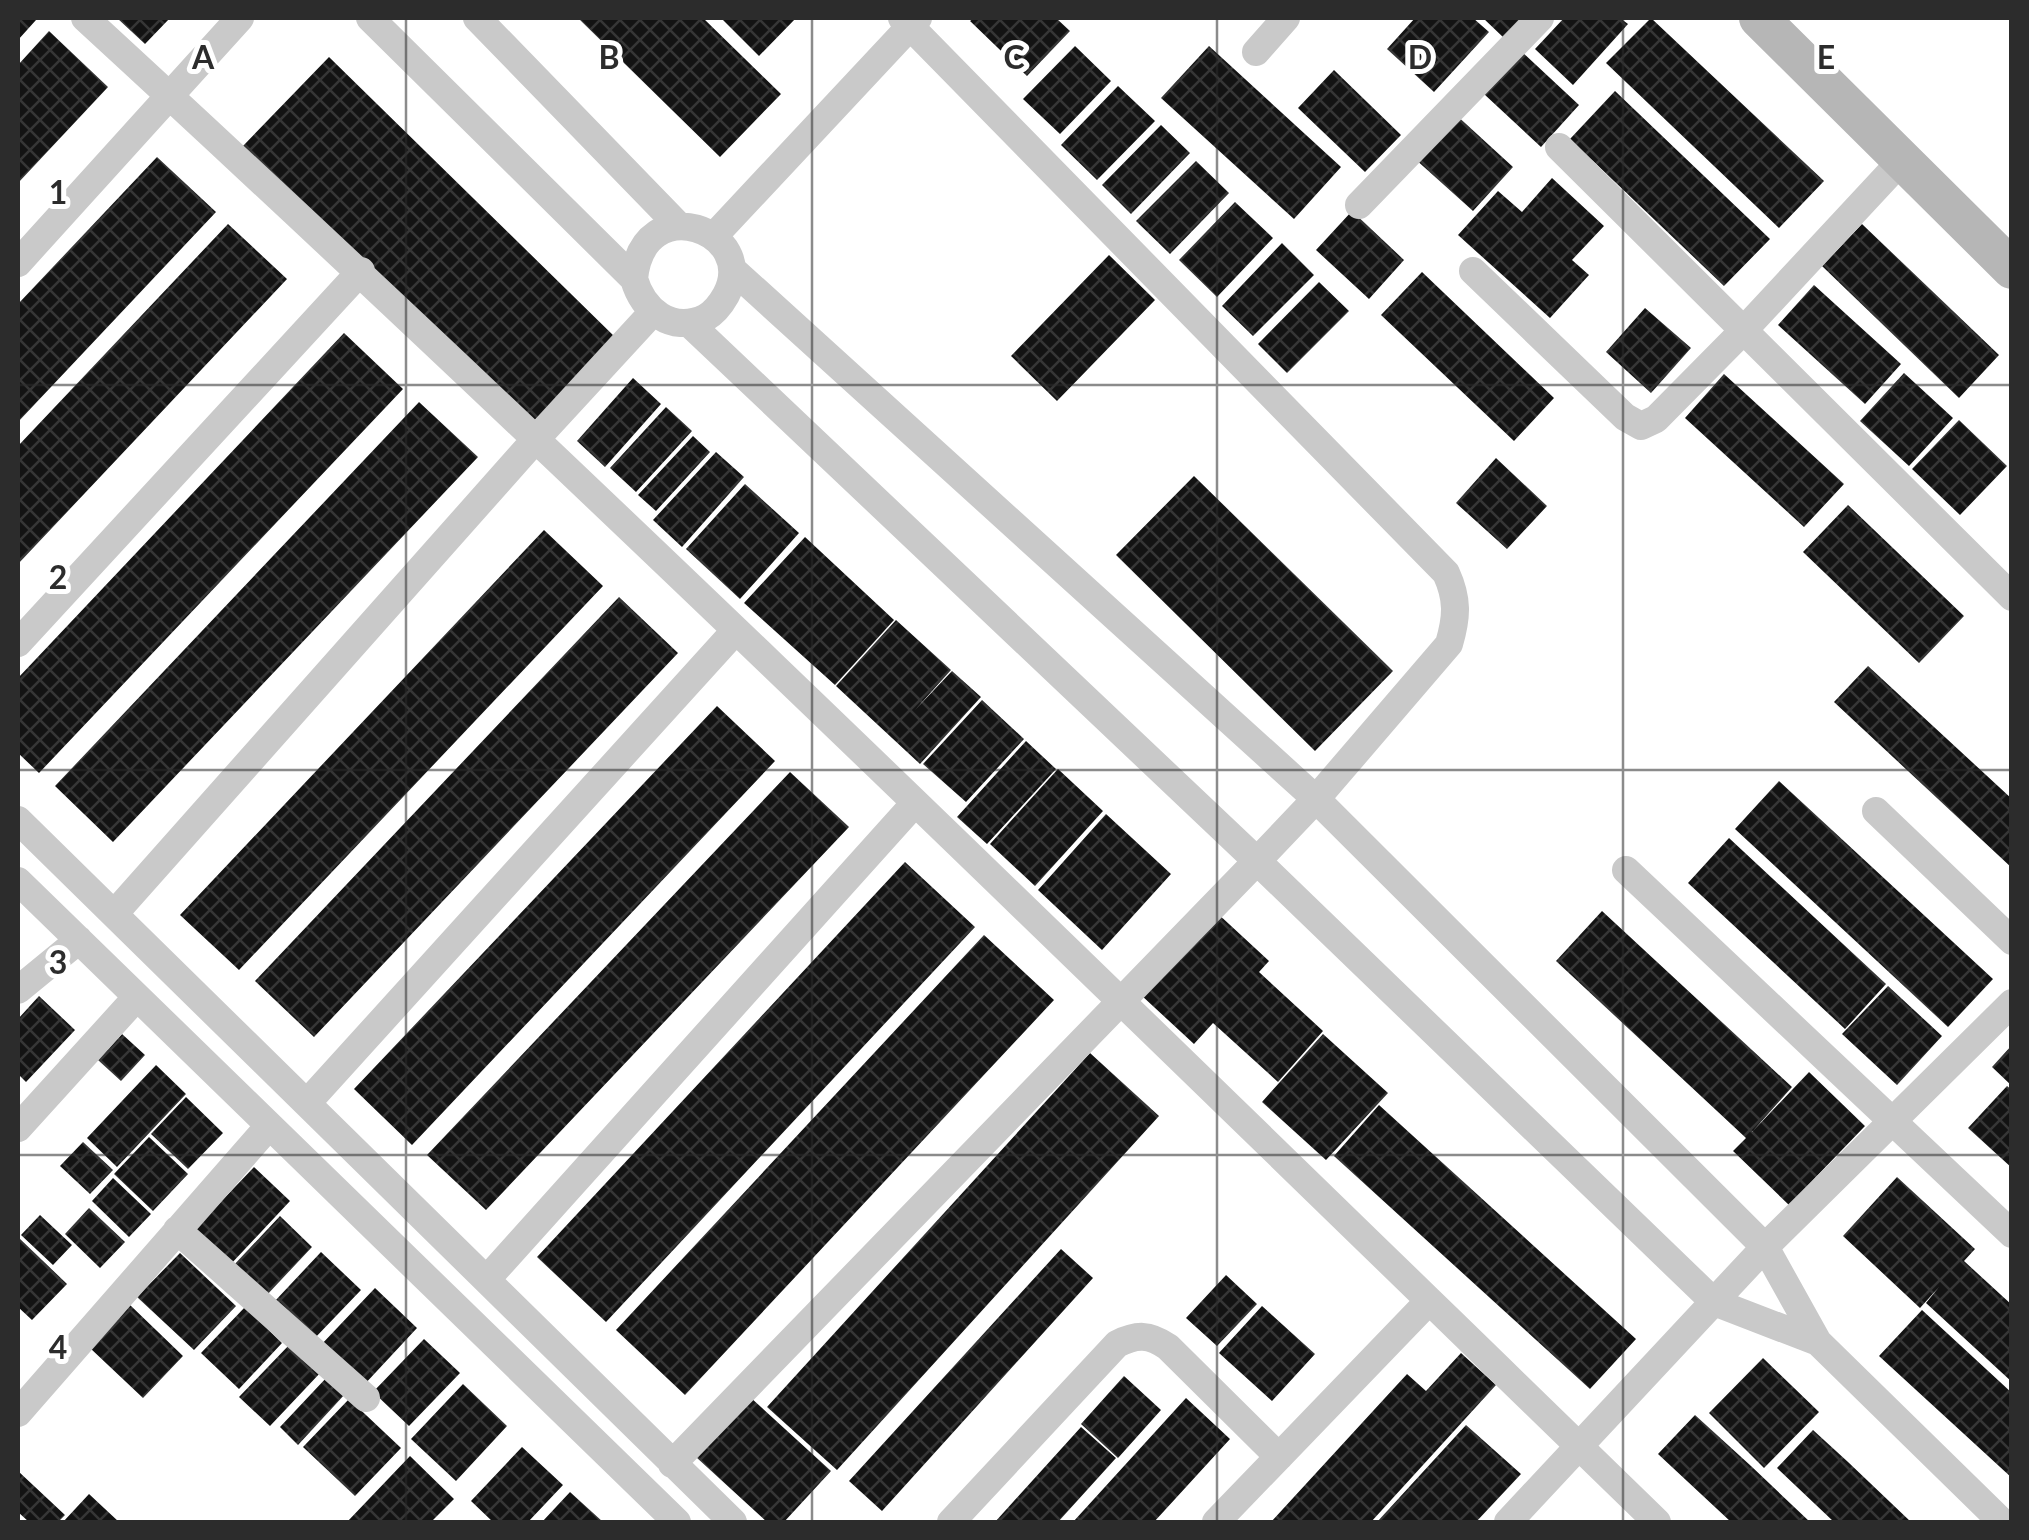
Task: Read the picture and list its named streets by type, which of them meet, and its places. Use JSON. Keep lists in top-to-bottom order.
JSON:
{
  "grid": {
    "columns": [
      "A",
      "B",
      "C",
      "D",
      "E"
    ],
    "rows": [
      "1",
      "2",
      "3",
      "4"
    ]
  }
}
